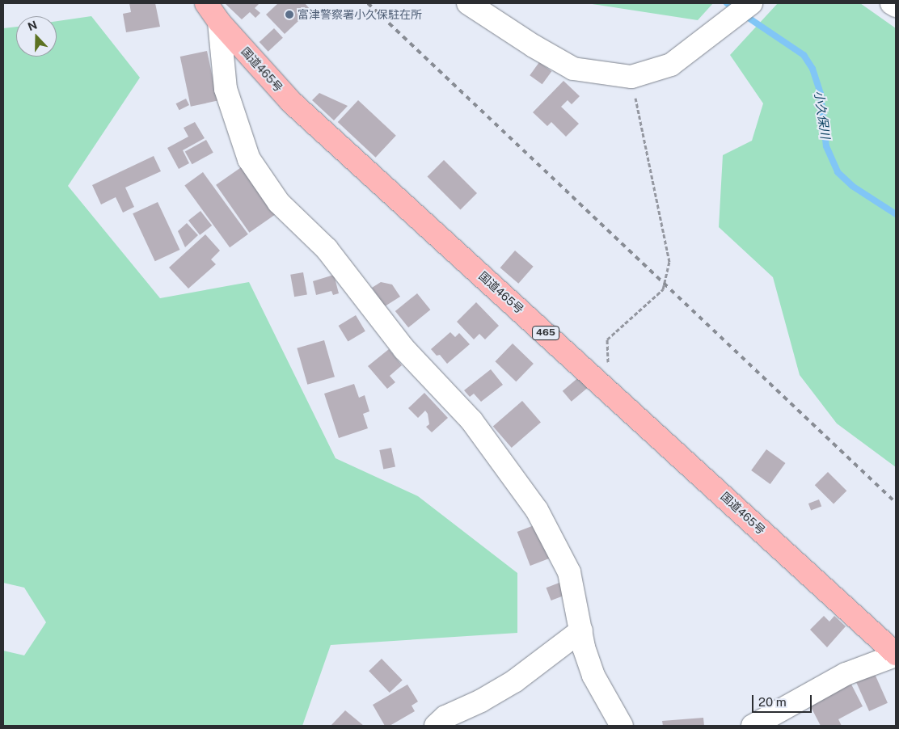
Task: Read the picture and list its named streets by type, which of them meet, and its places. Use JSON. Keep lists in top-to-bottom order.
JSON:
{
  "streets": {
    "highway": ["国道465号", "465"]
  },
  "water": ["小久保川"],
  "places": ["富津警察署小久保駐在所"],
  "scale_bar": "20 m",
  "north": "top"
}
